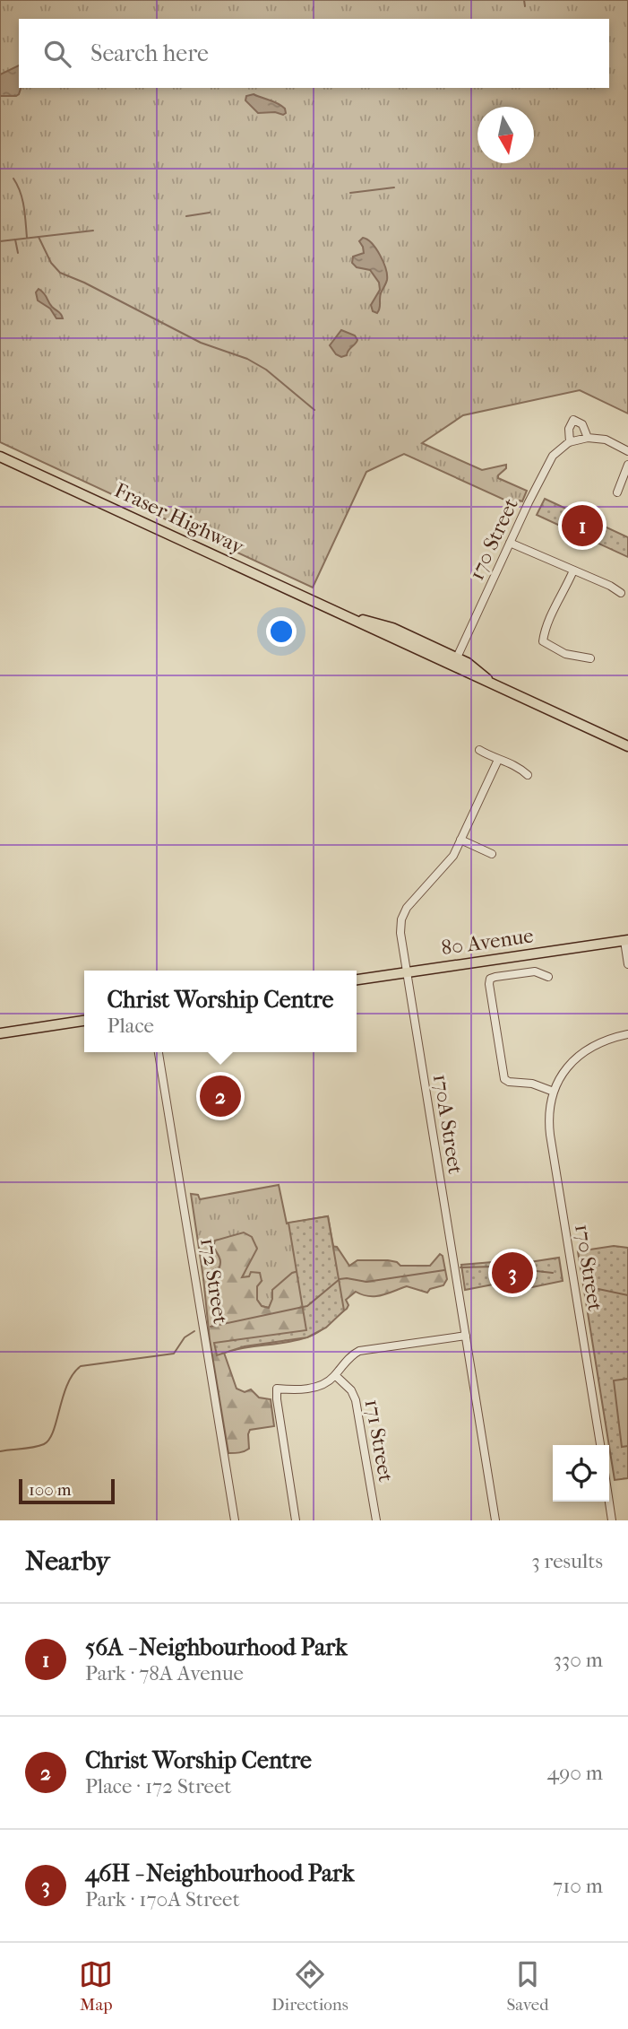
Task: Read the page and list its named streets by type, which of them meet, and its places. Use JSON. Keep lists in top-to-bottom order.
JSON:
{
  "streets": {
    "main road": ["Fraser Highway", "80 Avenue"],
    "street": [
      "170 Street",
      "170A Street",
      "172 Street",
      "171 Street"
    ]
  },
  "crossings": [
    ["Fraser Highway", "170 Street"],
    ["80 Avenue", "170A Street"]
  ],
  "scale_bar": "100 m",
  "north": "bottom",
  "page": {
    "search": "Search here",
    "pins": ["1", "2", "3"],
    "popup": ["Christ Worship Centre", "Place"],
    "scale": "100 m",
    "heading": ["Nearby", "3 results"],
    "list": [
      {
        "mark": "1",
        "name": "56A - Neighbourhood Park",
        "note": "Park · 78A Avenue",
        "value": "330 m"
      },
      {
        "mark": "2",
        "name": "Christ Worship Centre",
        "note": "Place · 172 Street",
        "value": "490 m"
      },
      {
        "mark": "3",
        "name": "46H - Neighbourhood Park",
        "note": "Park · 170A Street",
        "value": "710 m"
      }
    ],
    "nav": ["Map", "Directions", "Saved"]
  }
}
